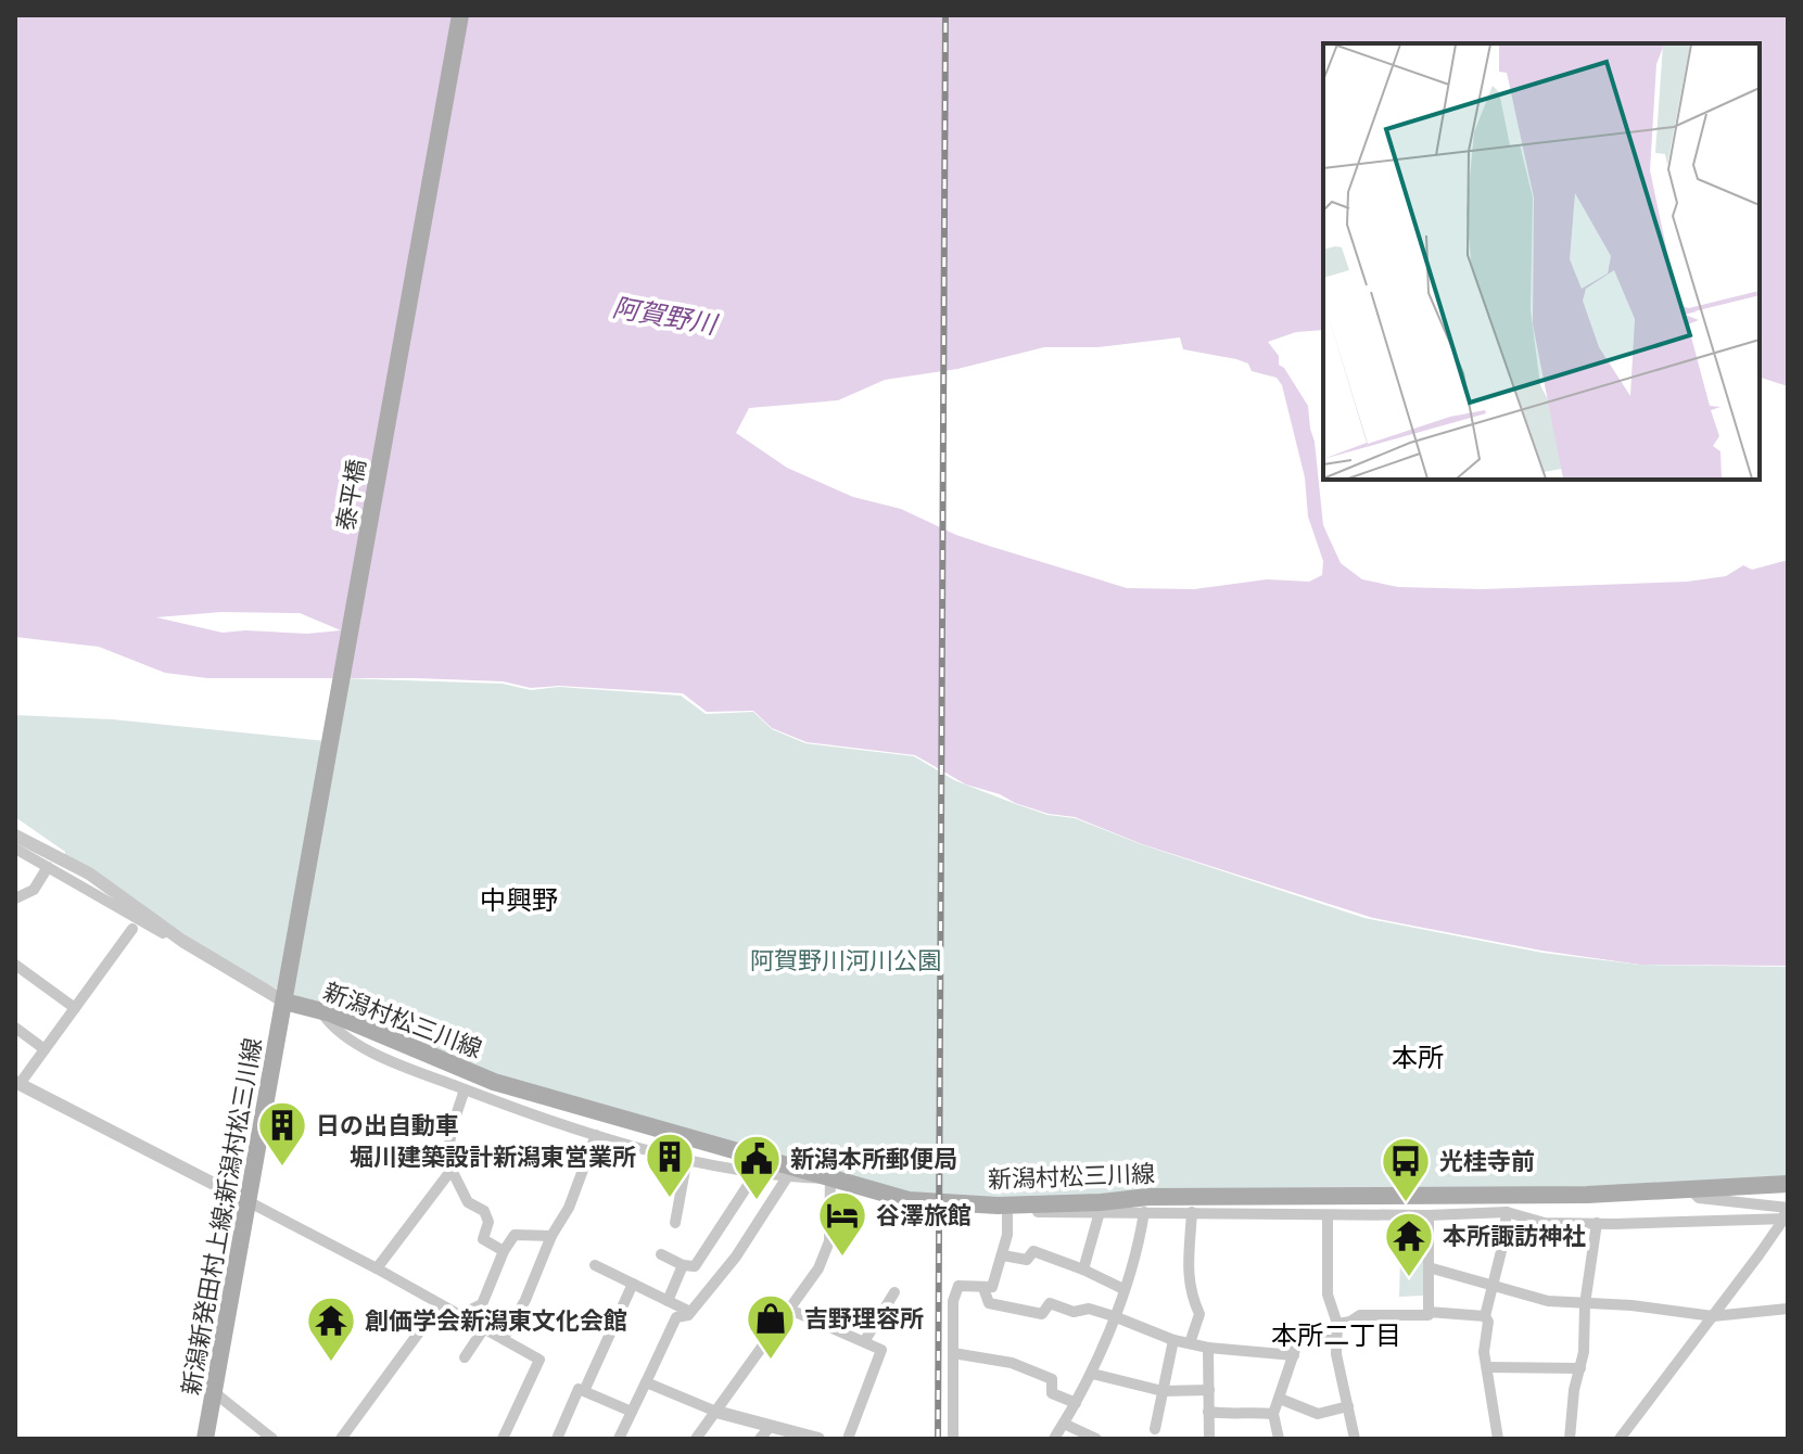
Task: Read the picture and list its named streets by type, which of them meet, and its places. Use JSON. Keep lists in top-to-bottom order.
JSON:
{
  "streets": {
    "main road": ["泰平橋", "新潟村松三川線", "新潟新発田村上線;新潟村松三川線"]
  },
  "crossings": [
    ["泰平橋", "新潟村松三川線"],
    ["泰平橋", "新潟新発田村上線;新潟村松三川線"],
    ["新潟村松三川線", "新潟新発田村上線;新潟村松三川線"]
  ],
  "districts": ["中興野", "本所", "本所二丁目"],
  "water": ["阿賀野川"],
  "parks": ["阿賀野川河川公園"],
  "places": {
    "building": ["日の出自動車", "堀川建築設計新潟東営業所"],
    "public building": ["新潟本所郵便局"],
    "bus stop": ["光桂寺前"],
    "hotel": ["谷澤旅館"],
    "temple": ["本所諏訪神社", "創価学会新潟東文化会館"],
    "shop": ["吉野理容所"]
  }
}
